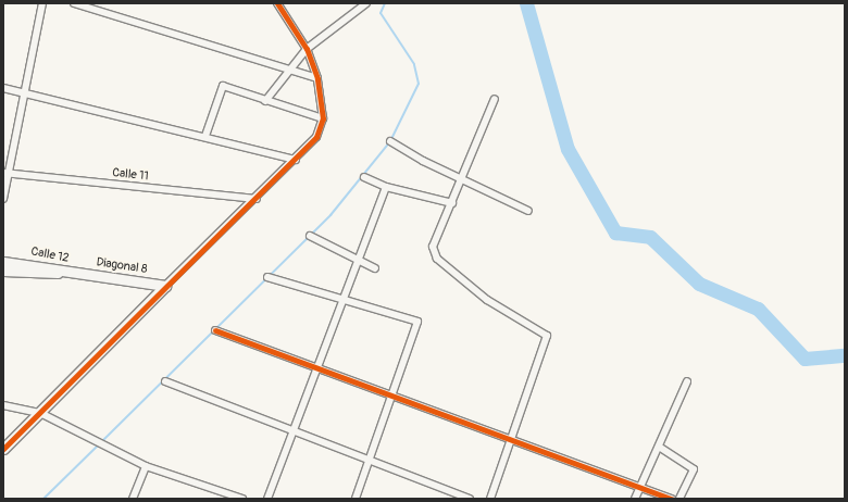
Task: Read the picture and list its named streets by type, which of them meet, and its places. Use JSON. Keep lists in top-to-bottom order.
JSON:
{
  "streets": {
    "street": ["Calle 11", "Calle 12", "Diagonal 8"]
  },
  "crossings": [
    ["Calle 12", "Diagonal 8"]
  ]
}
